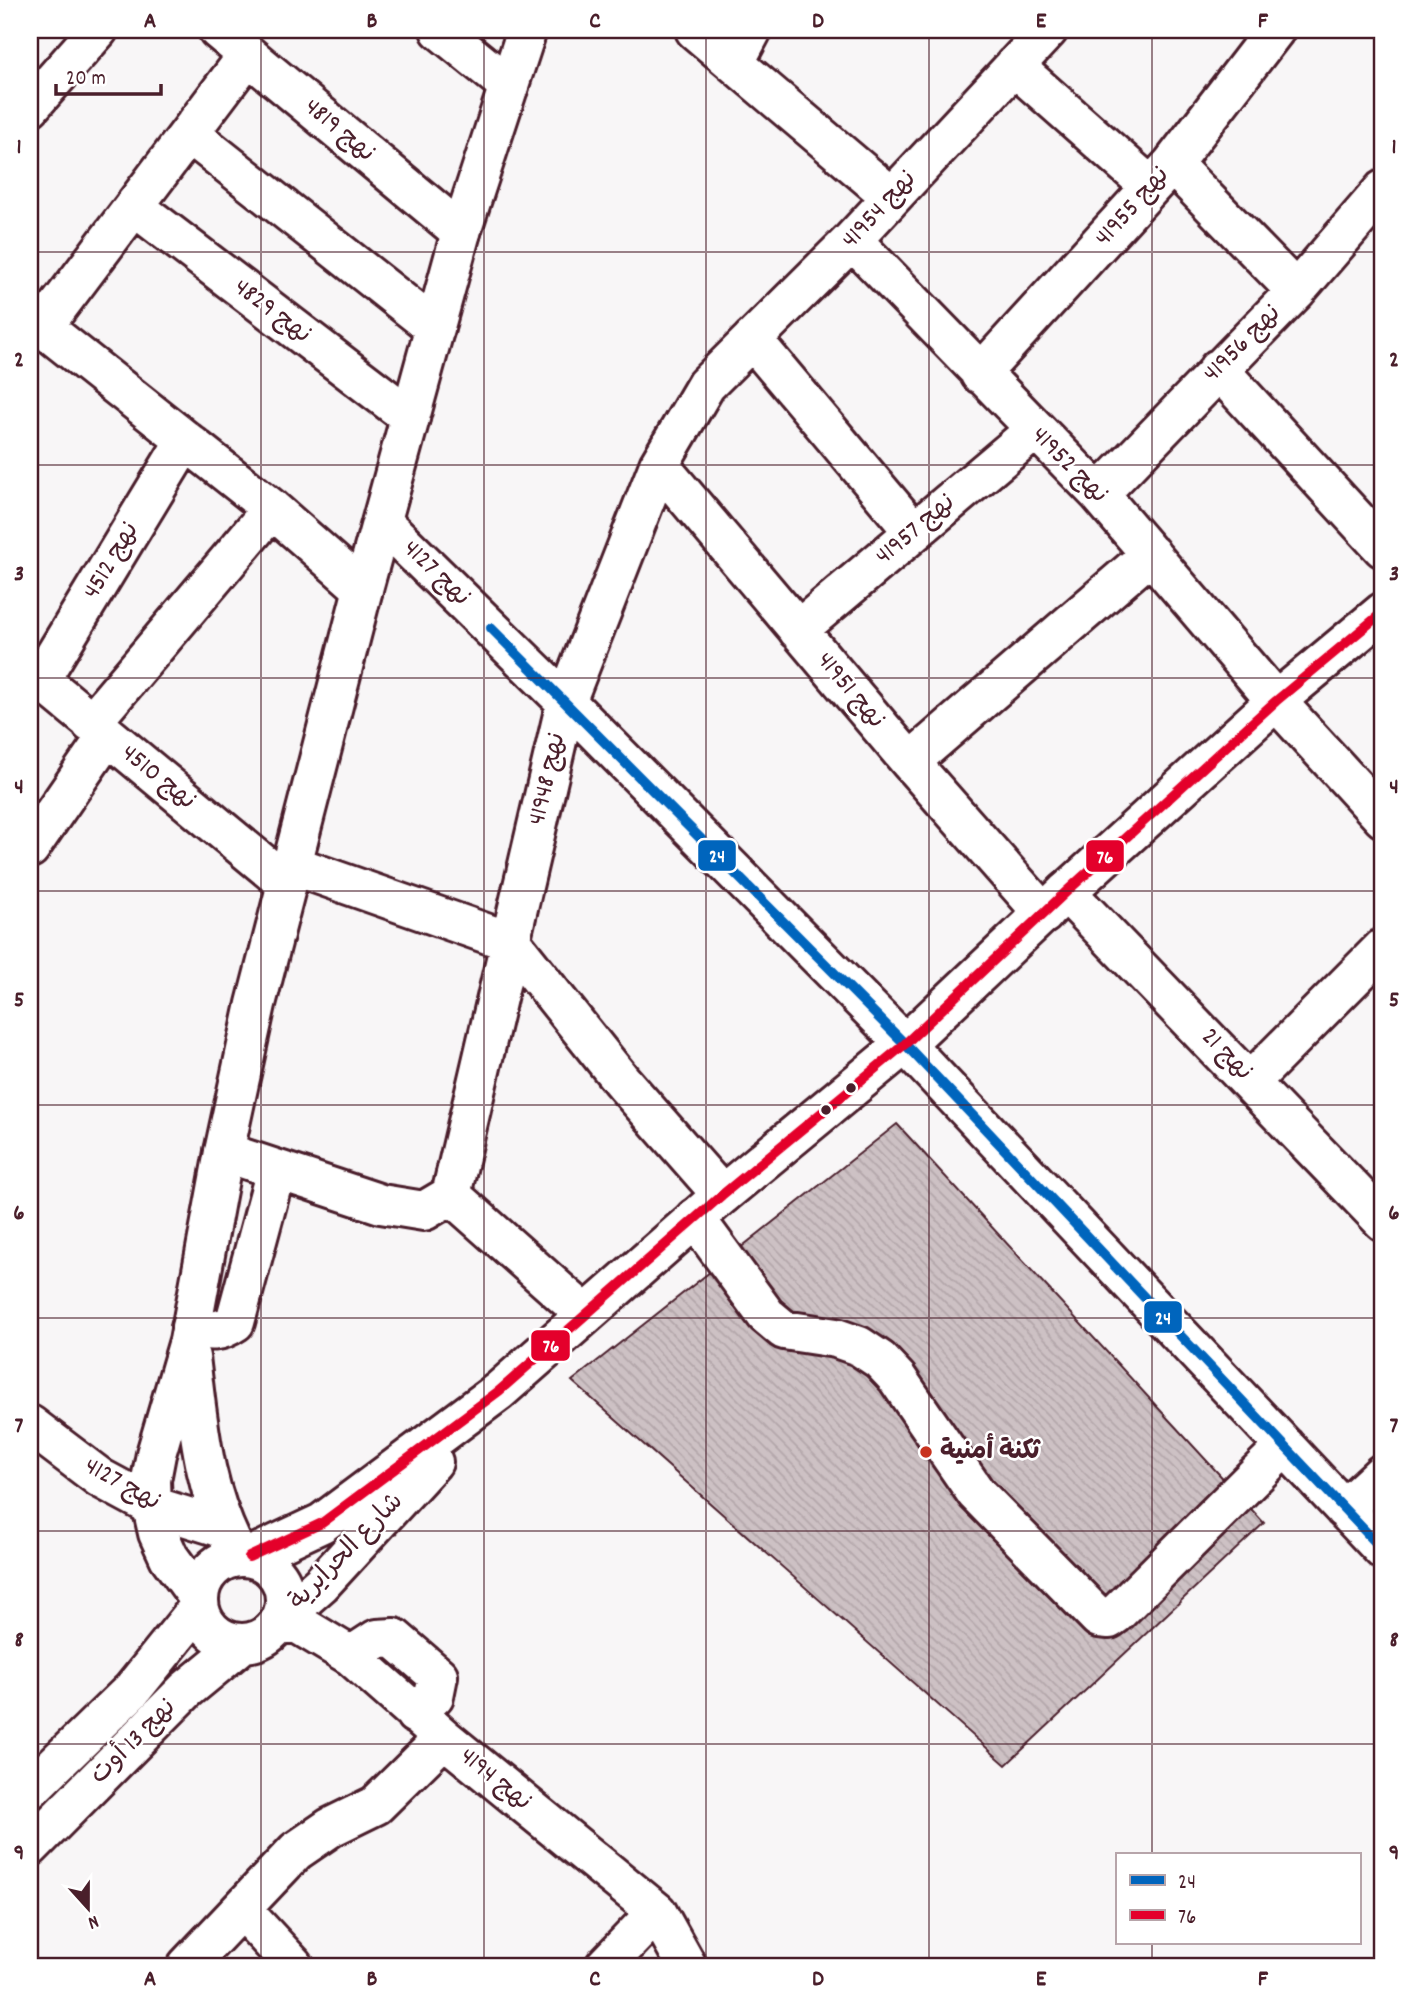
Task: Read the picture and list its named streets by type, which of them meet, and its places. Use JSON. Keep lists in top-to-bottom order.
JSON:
{
  "streets": {
    "street": [
      "نهج 4819",
      "نهج 41955",
      "نهج 41954",
      "نهج 4829",
      "نهج 41956",
      "نهج 41952",
      "نهج 41957",
      "نهج 4512",
      "نهج 4127",
      "نهج 41951",
      "نهج 4510",
      "نهج 41948",
      "نهج 21",
      "شارع الحرايرية",
      "نهج 13 أوت",
      "نهج 4194"
    ]
  },
  "crossings": [
    ["نهج 41955", "نهج 41952"],
    ["نهج 41954", "نهج 41952"],
    ["نهج 41954", "نهج 41948"],
    ["نهج 41956", "نهج 41952"],
    ["نهج 41952", "نهج 41957"],
    ["نهج 41952", "شارع الحرايرية"],
    ["نهج 41957", "نهج 41951"],
    ["نهج 4512", "نهج 4510"],
    ["نهج 4127", "نهج 41948"],
    ["نهج 4127", "شارع الحرايرية"],
    ["نهج 4127", "نهج 13 أوت"],
    ["نهج 4127", "نهج 4194"],
    ["نهج 41951", "نهج 41948"],
    ["نهج 41951", "نهج 21"],
    ["نهج 41951", "شارع الحرايرية"],
    ["نهج 4510", "نهج 41948"],
    ["نهج 21", "شارع الحرايرية"],
    ["شارع الحرايرية", "نهج 13 أوت"],
    ["شارع الحرايرية", "نهج 4194"],
    ["نهج 13 أوت", "نهج 4194"]
  ],
  "places": ["ثكنة أمنية"],
  "lines": ["transit line 76", "transit line 24"],
  "legend": ["24", "76"],
  "scale_bar": "20 m",
  "north": "bottom",
  "grid": {
    "columns": [
      "A",
      "B",
      "C",
      "D",
      "E",
      "F"
    ],
    "rows": [
      "1",
      "2",
      "3",
      "4",
      "5",
      "6",
      "7",
      "8",
      "9"
    ]
  }
}
